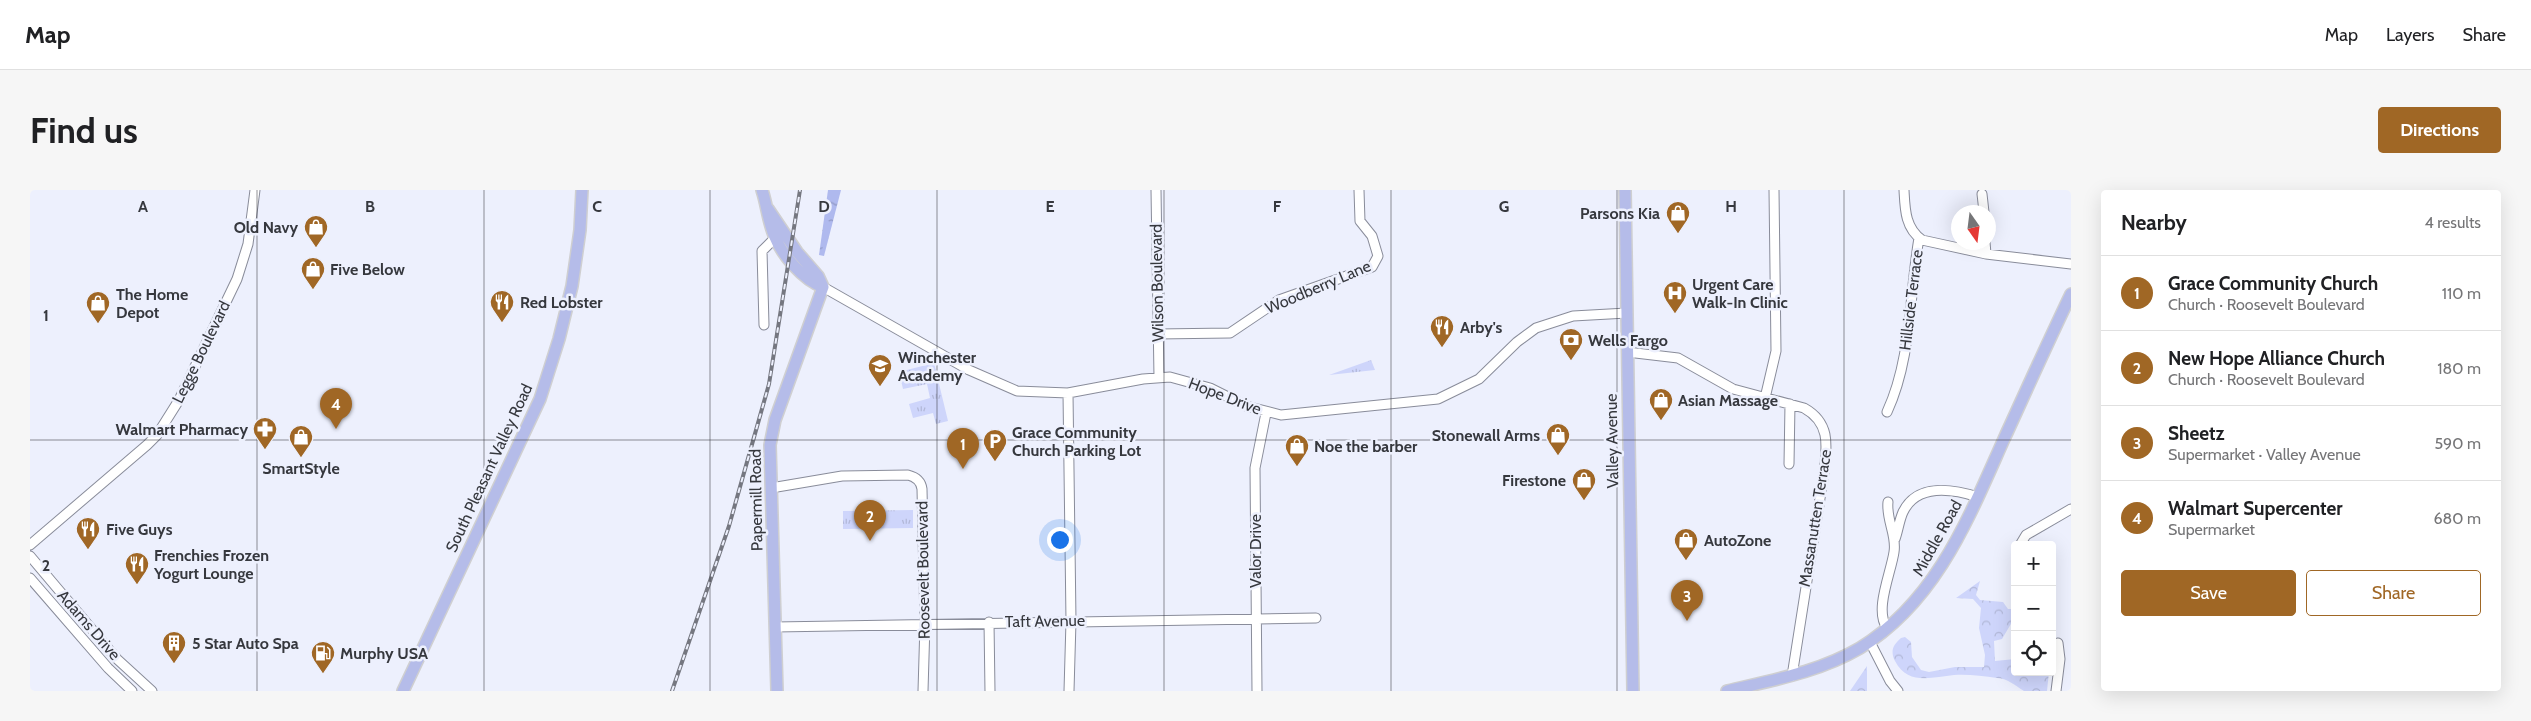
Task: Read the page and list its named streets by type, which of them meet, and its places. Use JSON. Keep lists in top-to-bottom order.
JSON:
{
  "streets": {
    "main road": [
      "Valley Avenue",
      "South Pleasant Valley Road",
      "Papermill Road",
      "Middle Road"
    ],
    "street": [
      "Wilson Boulevard",
      "Woodberry Lane",
      "Hillside Terrace",
      "Legge Boulevard",
      "Hope Drive",
      "Massanutten Terrace",
      "Valor Drive",
      "Roosevelt Boulevard",
      "Taft Avenue",
      "Adams Drive"
    ]
  },
  "crossings": [
    ["Wilson Boulevard", "Woodberry Lane"],
    ["Wilson Boulevard", "Hope Drive"],
    ["Hope Drive", "Valley Avenue"],
    ["Hope Drive", "Papermill Road"],
    ["Hope Drive", "Valor Drive"],
    ["Valley Avenue", "Massanutten Terrace"],
    ["Papermill Road", "Roosevelt Boulevard"],
    ["Papermill Road", "Taft Avenue"],
    ["Massanutten Terrace", "Middle Road"],
    ["Valor Drive", "Taft Avenue"],
    ["Roosevelt Boulevard", "Taft Avenue"]
  ],
  "places": {
    "shop": [
      "Parsons Kia",
      "Old Navy",
      "Five Below",
      "The Home Depot",
      "Asian Massage",
      "Stonewall Arms",
      "SmartStyle",
      "Noe the barber",
      "Firestone",
      "AutoZone"
    ],
    "hospital": ["Urgent Care Walk-In Clinic"],
    "restaurant": [
      "Red Lobster",
      "Arby's",
      "Five Guys",
      "Frenchies Frozen Yogurt Lounge"
    ],
    "bank": ["Wells Fargo"],
    "school or university": ["Winchester Academy"],
    "pharmacy": ["Walmart Pharmacy"],
    "parking": ["Grace Community Church Parking Lot"],
    "building": ["5 Star Auto Spa"],
    "fuel station": ["Murphy USA"]
  },
  "north": "bottom",
  "page": {
    "header": "Map",
    "nav": ["Map", "Layers", "Share"],
    "buttons": [
      "Directions",
      ["Save", "Share"]
    ],
    "title": "Find us",
    "heading": ["Nearby", "4 results"],
    "list": [
      {
        "mark": "1",
        "name": "Grace Community Church",
        "note": "Church · Roosevelt Boulevard",
        "value": "110 m"
      },
      {
        "mark": "2",
        "name": "New Hope Alliance Church",
        "note": "Church · Roosevelt Boulevard",
        "value": "180 m"
      },
      {
        "mark": "3",
        "name": "Sheetz",
        "note": "Supermarket · Valley Avenue",
        "value": "590 m"
      },
      {
        "mark": "4",
        "name": "Walmart Supercenter",
        "note": "Supermarket",
        "value": "680 m"
      }
    ],
    "pins": [
      "4",
      "1",
      "2",
      "3"
    ],
    "map_buttons": ["+", "−"]
  },
  "grid": {
    "columns": [
      "A",
      "B",
      "C",
      "D",
      "E",
      "F",
      "G",
      "H"
    ],
    "rows": ["1", "2"]
  }
}
